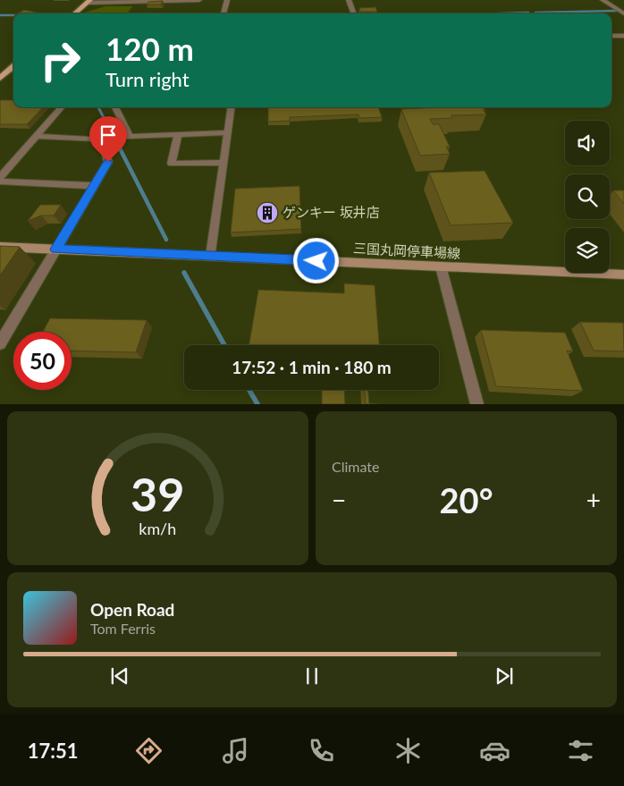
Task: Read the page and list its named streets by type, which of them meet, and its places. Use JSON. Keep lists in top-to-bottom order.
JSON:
{
  "streets": {
    "main road": ["三国丸岡停車場線"]
  },
  "places": {
    "building": ["ゲンキー 坂井店"]
  },
  "page": {
    "turn": ["120 m", "Turn right"],
    "limit": "50",
    "trip": "17:52 · 1 min · 180 m",
    "tile": "Climate",
    "heat": ["−", "20°", "+"],
    "song": ["Open Road", "Tom Ferris"],
    "tabs": "17:51",
    "gauge": ["39", "km/h"]
  }
}
